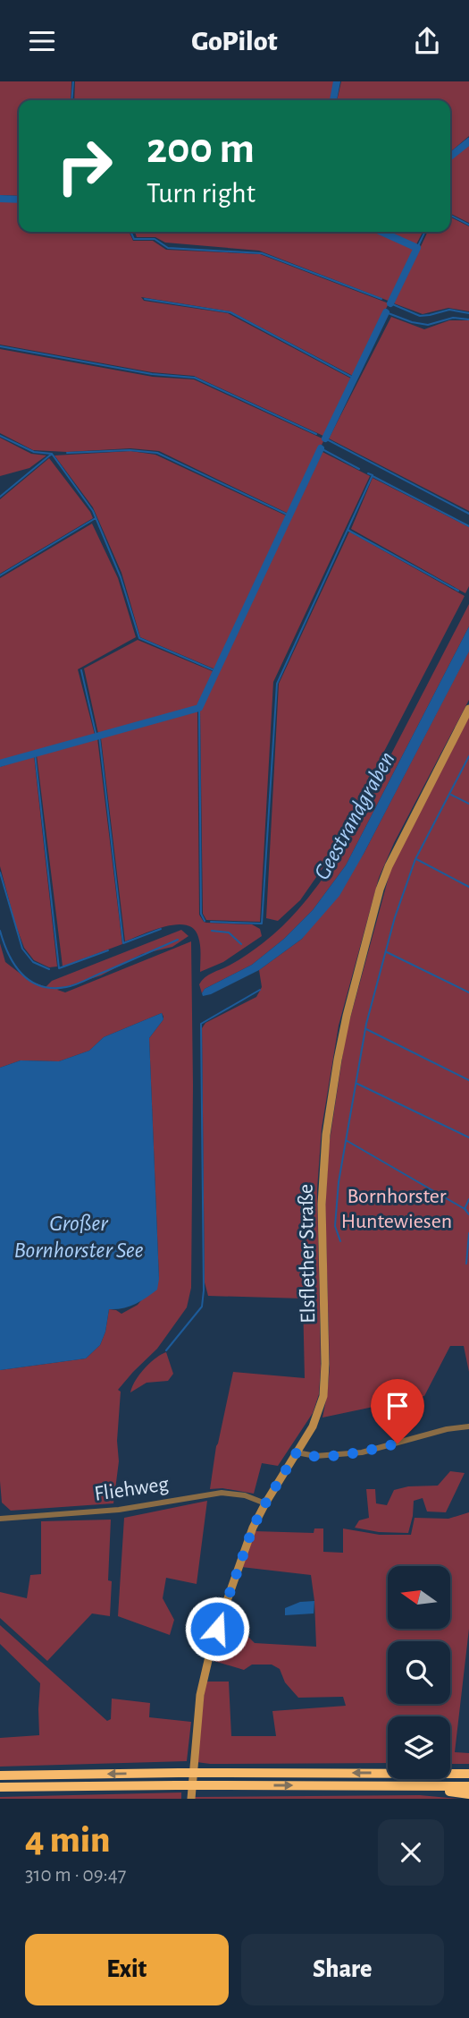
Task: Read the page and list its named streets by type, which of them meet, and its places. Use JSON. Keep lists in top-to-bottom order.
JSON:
{
  "streets": {
    "main road": ["Elsflether Straße"],
    "street": ["Fliehweg"]
  },
  "crossings": [
    ["Elsflether Straße", "Fliehweg"]
  ],
  "water": ["Geestrandgraben", "Großer Bornhorster See"],
  "parks": ["Bornhorster Huntewiesen"],
  "north": "left",
  "page": {
    "header": "GoPilot",
    "turn": ["200 m", "Turn right"],
    "heading": ["4 min", "310 m · 09:47"],
    "buttons": ["Exit", "Share"]
  }
}
